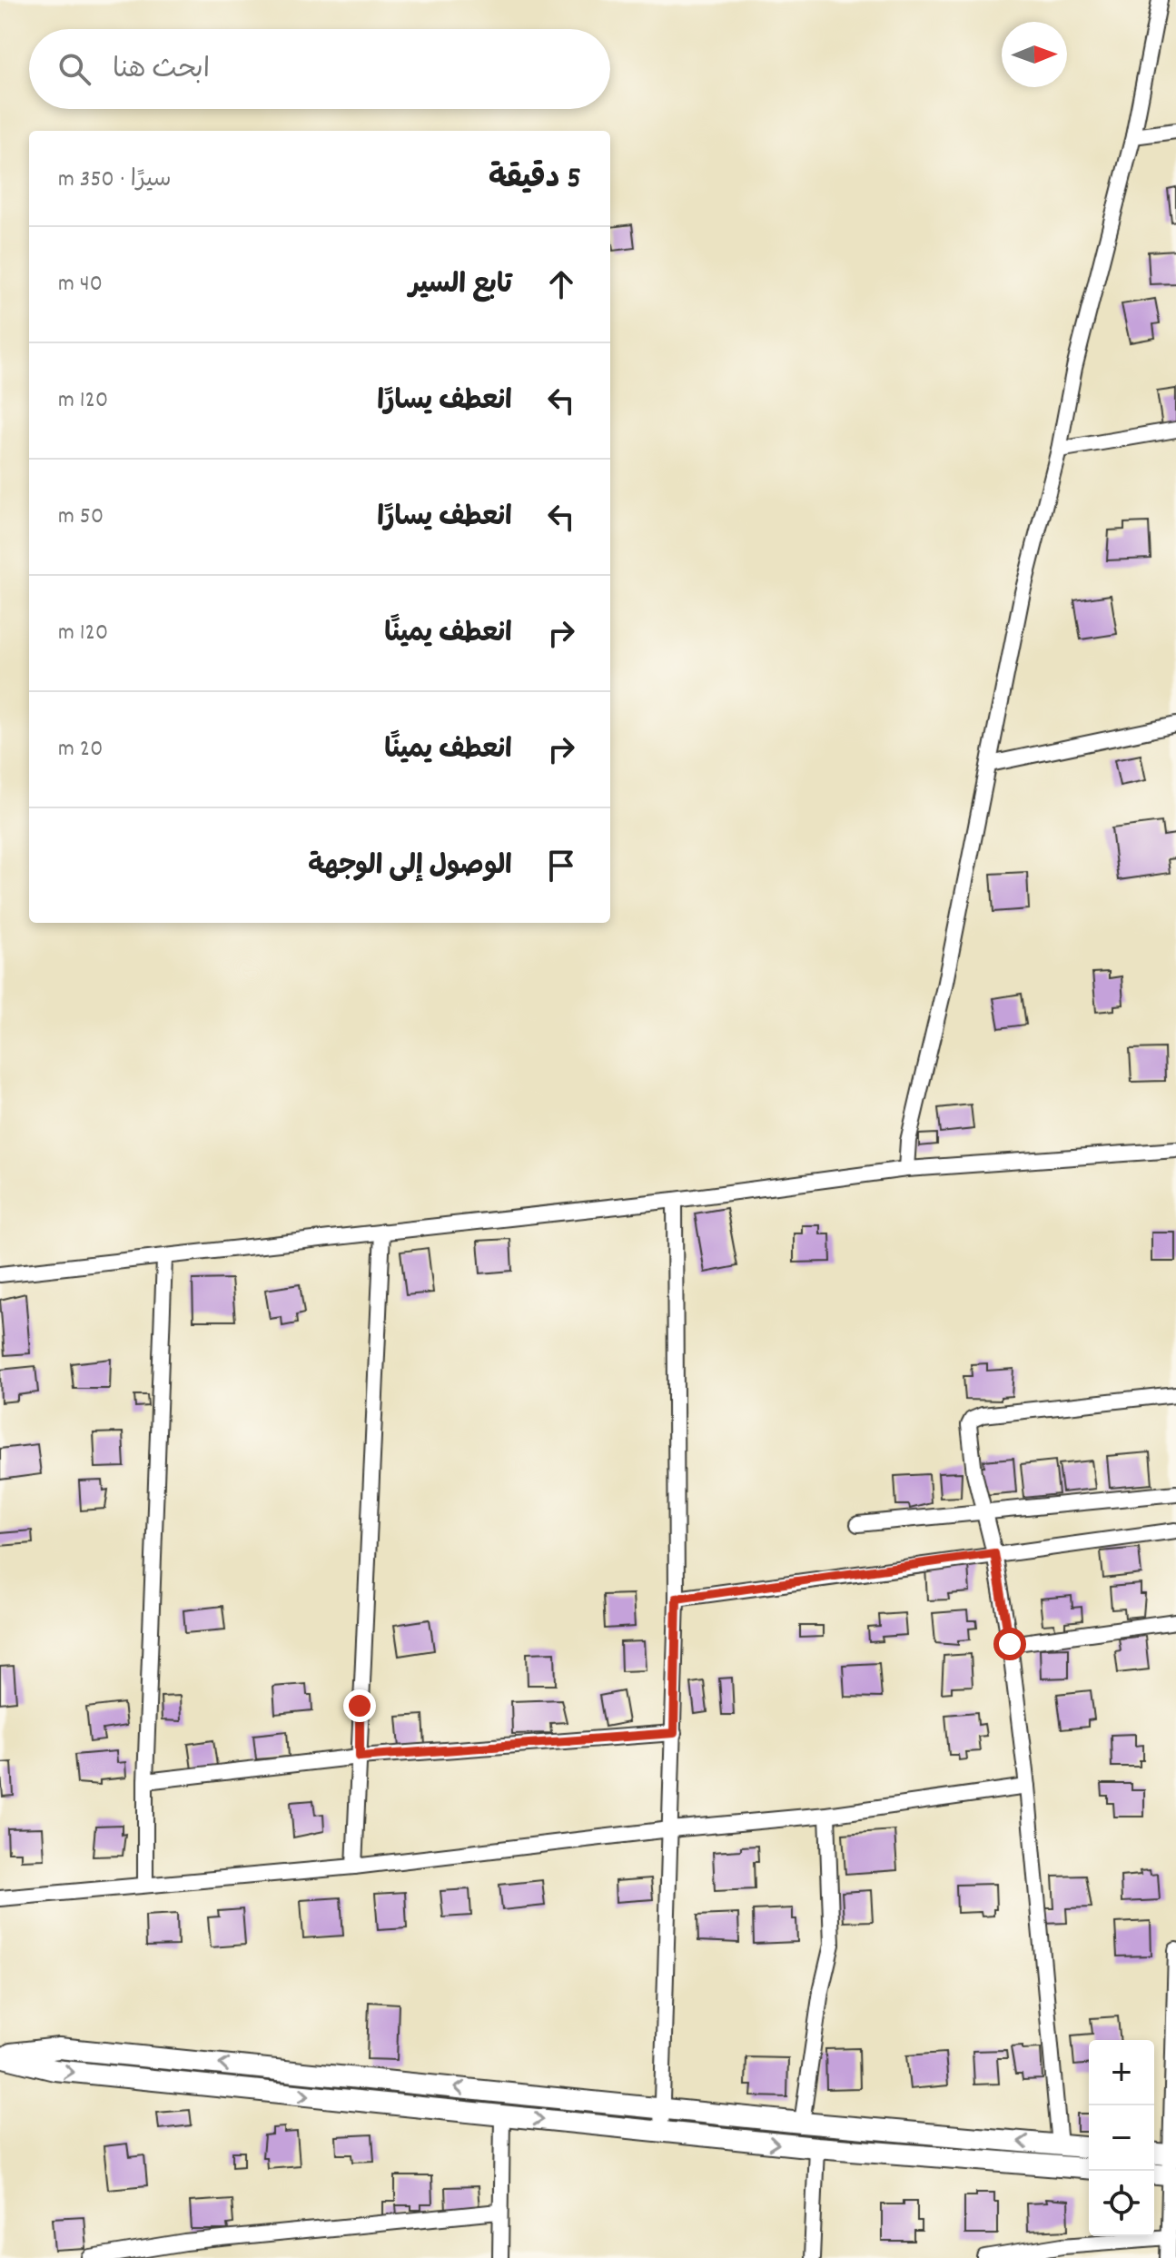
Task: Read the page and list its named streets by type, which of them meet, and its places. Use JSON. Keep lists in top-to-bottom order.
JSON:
{
  "north": "right",
  "page": {
    "search": "ابحث هنا",
    "heading": ["5 دقيقة", "سيرًا · 350 m"],
    "list": [
      ["تابع السير", "40 m"],
      ["انعطف يسارًا", "120 m"],
      ["انعطف يسارًا", "50 m"],
      ["انعطف يمينًا", "120 m"],
      ["انعطف يمينًا", "20 m"],
      "الوصول إلى الوجهة"
    ],
    "map_buttons": ["+", "−"]
  }
}
